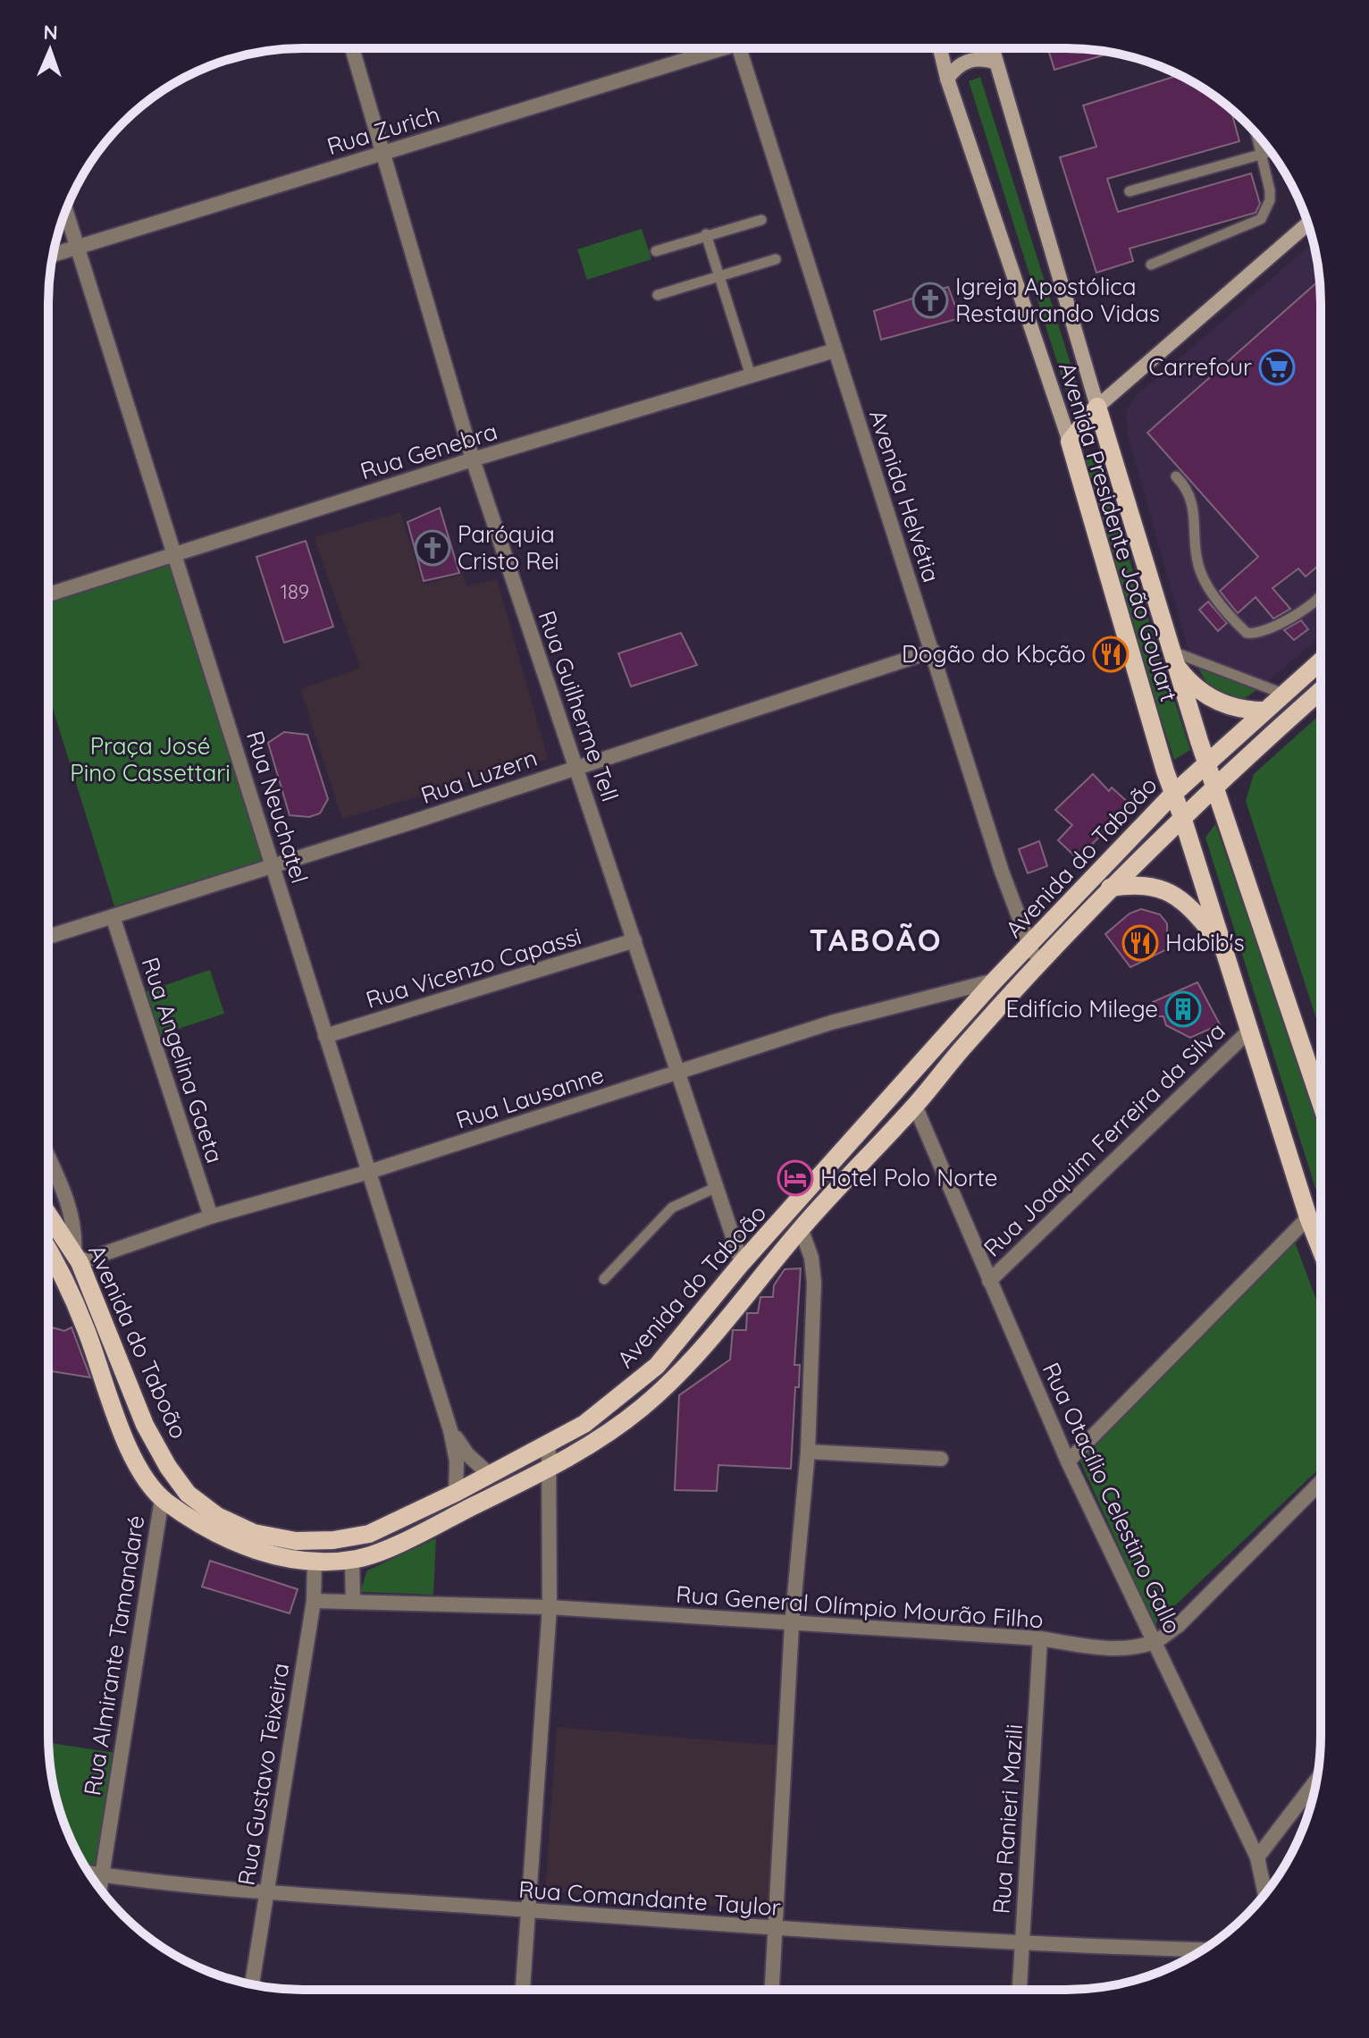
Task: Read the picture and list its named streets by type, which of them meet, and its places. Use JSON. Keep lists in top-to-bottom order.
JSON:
{
  "streets": {
    "main road": ["Avenida Presidente João Goulart", "Avenida do Taboão"],
    "street": [
      "Rua Zurich",
      "Rua Genebra",
      "Avenida Helvétia",
      "Rua Guilherme Tell",
      "Rua Luzern",
      "Rua Neuchatel",
      "Rua Vicenzo Capassi",
      "Rua Angelina Gaeta",
      "Rua Lausanne",
      "Rua Joaquim Ferreira da Silva",
      "Rua Otacílio Celestino Gallo",
      "Rua General Olímpio Mourão Filho",
      "Rua Almirante Tamandaré",
      "Rua Gustavo Teixeira",
      "Rua Ranieri Mazili",
      "Rua Comandante Taylor"
    ]
  },
  "crossings": [
    ["Rua Zurich", "Rua Guilherme Tell"],
    ["Rua Zurich", "Rua Neuchatel"],
    ["Rua Genebra", "Avenida Helvétia"],
    ["Rua Genebra", "Rua Guilherme Tell"],
    ["Rua Genebra", "Rua Neuchatel"],
    ["Avenida Helvétia", "Rua Luzern"],
    ["Avenida Helvétia", "Avenida do Taboão"],
    ["Avenida Presidente João Goulart", "Avenida do Taboão"],
    ["Avenida Presidente João Goulart", "Rua Joaquim Ferreira da Silva"],
    ["Rua Guilherme Tell", "Rua Luzern"],
    ["Rua Guilherme Tell", "Avenida do Taboão"],
    ["Rua Guilherme Tell", "Rua Vicenzo Capassi"],
    ["Rua Guilherme Tell", "Rua Lausanne"],
    ["Rua Luzern", "Rua Neuchatel"],
    ["Rua Luzern", "Rua Angelina Gaeta"],
    ["Rua Neuchatel", "Avenida do Taboão"],
    ["Rua Neuchatel", "Rua Vicenzo Capassi"],
    ["Rua Neuchatel", "Rua Lausanne"],
    ["Avenida do Taboão", "Rua Lausanne"],
    ["Avenida do Taboão", "Rua Otacílio Celestino Gallo"],
    ["Avenida do Taboão", "Rua Almirante Tamandaré"],
    ["Avenida do Taboão", "Rua Gustavo Teixeira"],
    ["Rua Angelina Gaeta", "Rua Lausanne"],
    ["Rua Joaquim Ferreira da Silva", "Rua Otacílio Celestino Gallo"],
    ["Rua Otacílio Celestino Gallo", "Rua General Olímpio Mourão Filho"],
    ["Rua General Olímpio Mourão Filho", "Rua Gustavo Teixeira"],
    ["Rua General Olímpio Mourão Filho", "Rua Ranieri Mazili"],
    ["Rua Almirante Tamandaré", "Rua Comandante Taylor"],
    ["Rua Gustavo Teixeira", "Rua Comandante Taylor"],
    ["Rua Ranieri Mazili", "Rua Comandante Taylor"]
  ],
  "districts": ["TABOÃO"],
  "parks": ["Praça José Pino Cassettari"],
  "places": {
    "church": ["Igreja Apostólica Restaurando Vidas", "Paróquia Cristo Rei"],
    "supermarket": ["Carrefour"],
    "restaurant": ["Dogão do Kbção", "Habib's"],
    "building": ["Edifício Milege"],
    "hotel": ["Hotel Polo Norte"]
  },
  "house_numbers": ["189"],
  "north": "top"
}
